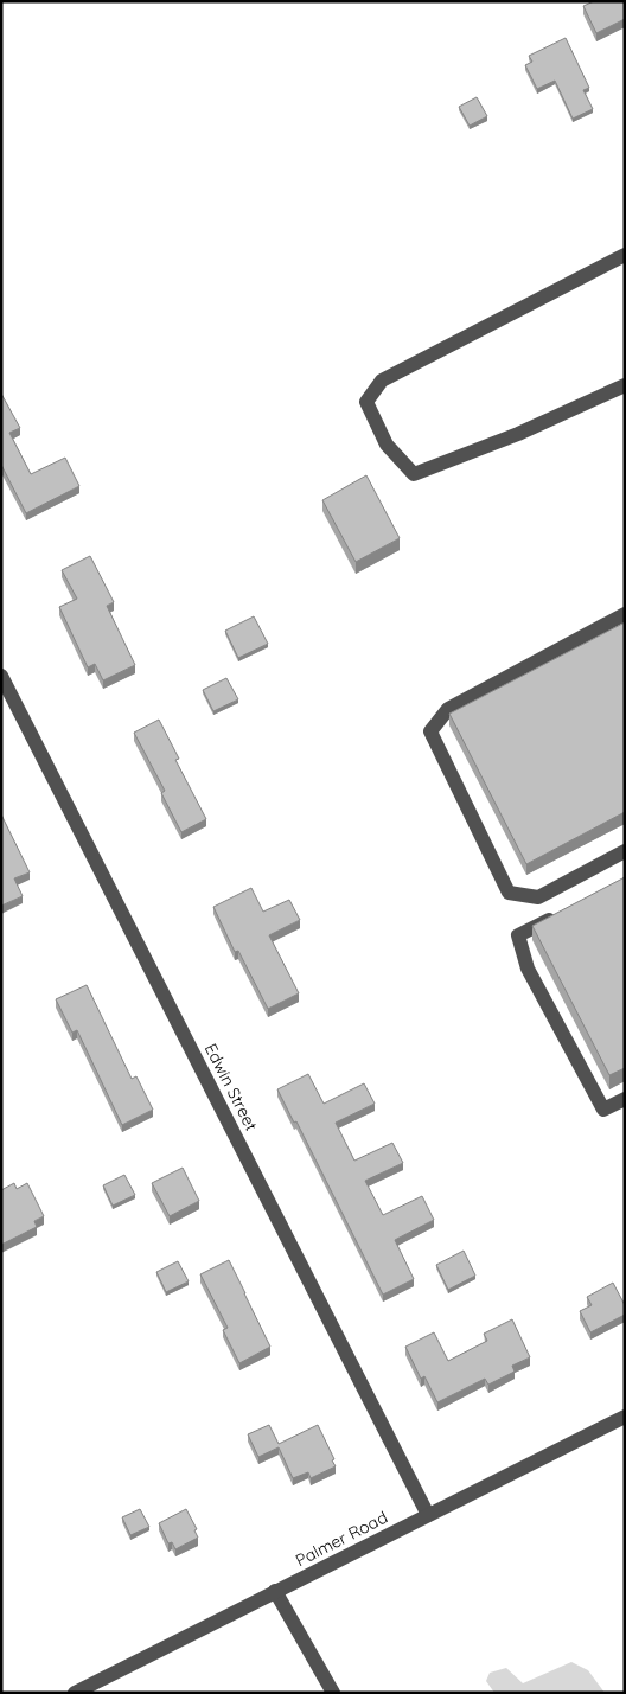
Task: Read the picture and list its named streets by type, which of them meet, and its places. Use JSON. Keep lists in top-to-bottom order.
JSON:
{
  "streets": {
    "street": ["Edwin Street", "Palmer Road"]
  },
  "crossings": [
    ["Edwin Street", "Palmer Road"]
  ]
}
